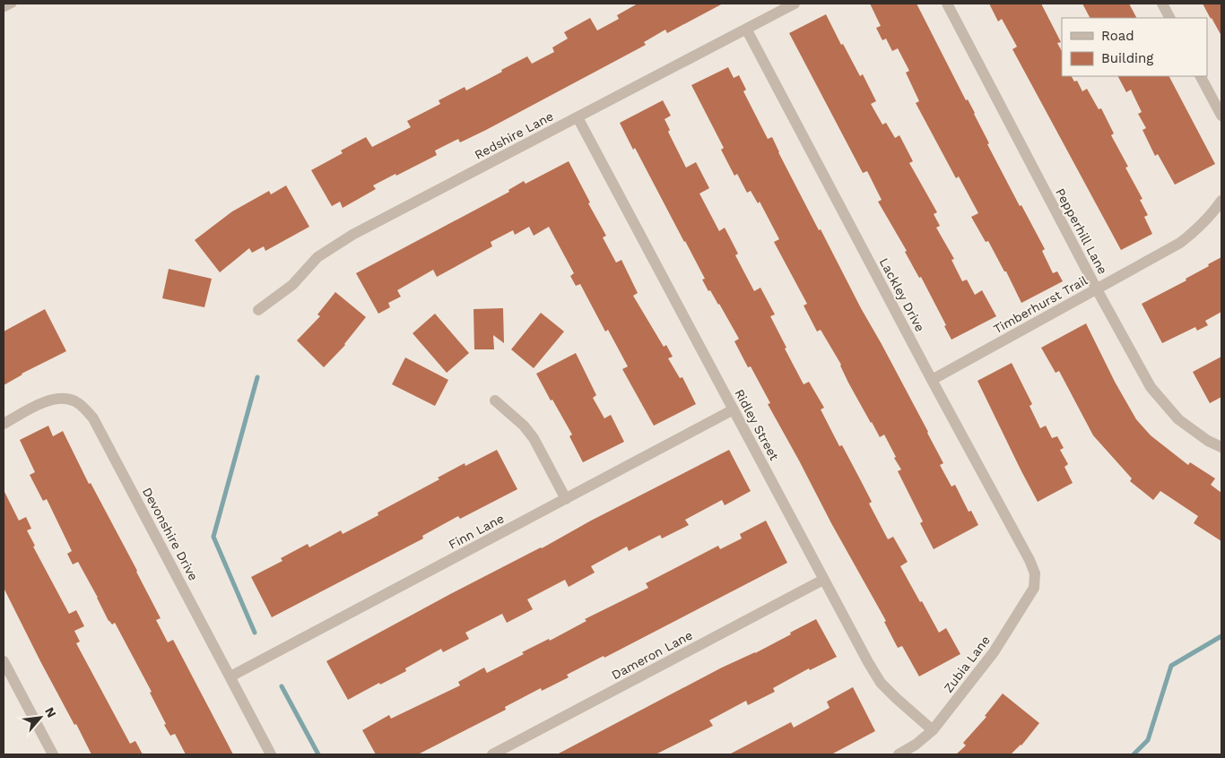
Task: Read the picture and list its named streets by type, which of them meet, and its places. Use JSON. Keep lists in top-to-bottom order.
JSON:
{
  "streets": {
    "street": [
      "Redshire Lane",
      "Pepperhill Lane",
      "Lackley Drive",
      "Timberhurst Trail",
      "Ridley Street",
      "Finn Lane",
      "Devonshire Drive",
      "Dameron Lane",
      "Zubia Lane"
    ]
  },
  "crossings": [
    ["Redshire Lane", "Lackley Drive"],
    ["Redshire Lane", "Ridley Street"],
    ["Pepperhill Lane", "Timberhurst Trail"],
    ["Lackley Drive", "Timberhurst Trail"],
    ["Lackley Drive", "Zubia Lane"],
    ["Ridley Street", "Finn Lane"],
    ["Ridley Street", "Dameron Lane"],
    ["Ridley Street", "Zubia Lane"],
    ["Finn Lane", "Devonshire Drive"]
  ],
  "legend": ["Road", "Building"],
  "north": "top right"
}
